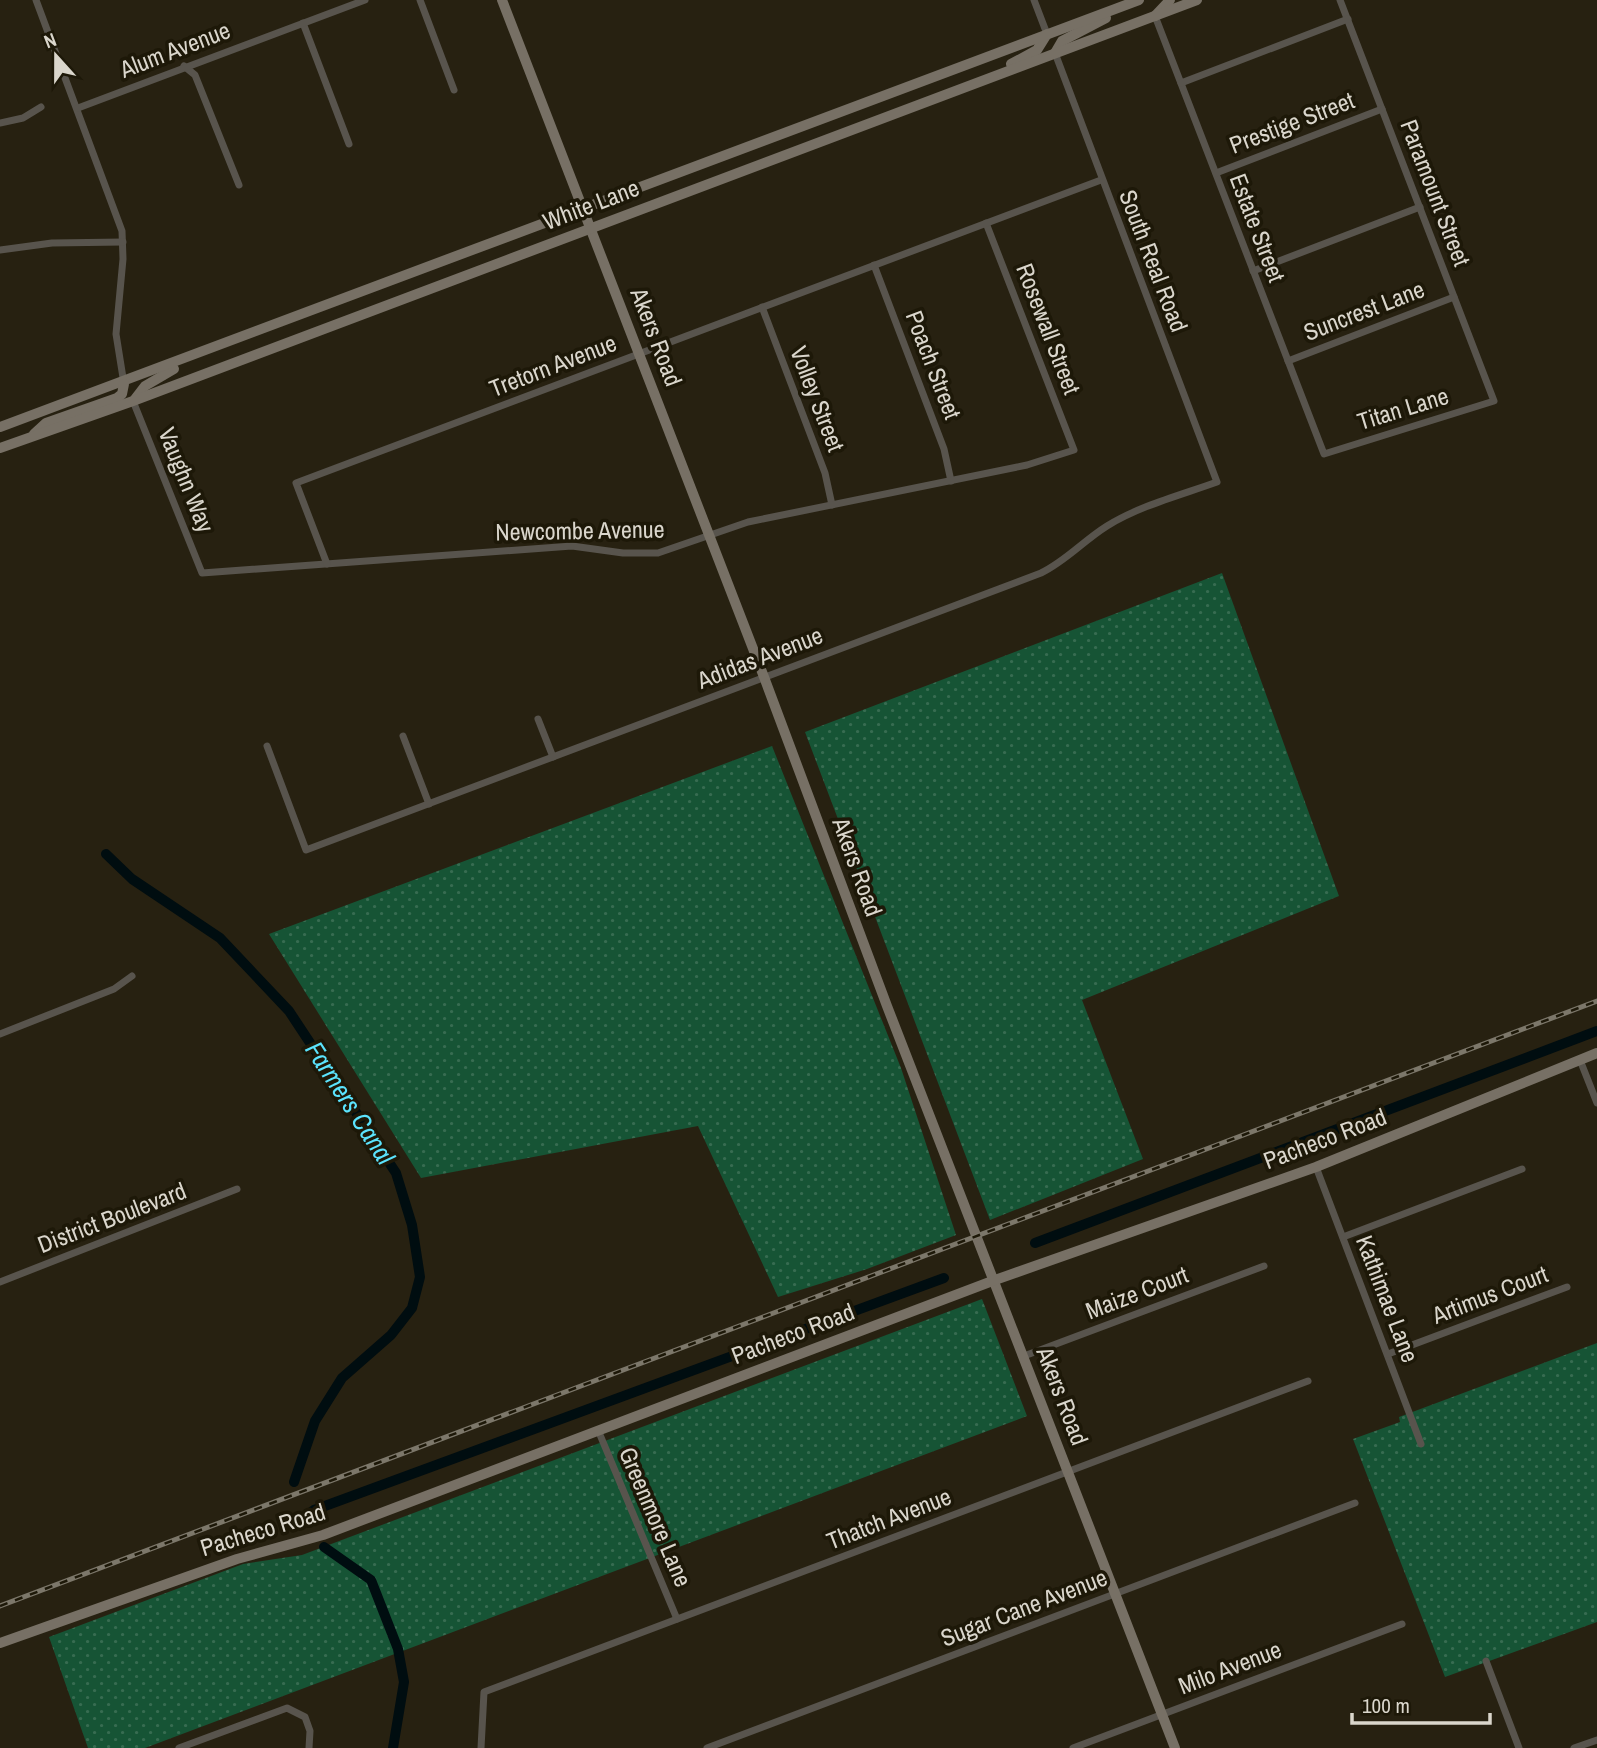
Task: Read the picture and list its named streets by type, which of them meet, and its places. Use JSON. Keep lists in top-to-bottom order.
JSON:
{
  "streets": {
    "street": [
      "Alum Avenue",
      "Prestige Street",
      "Paramount Street",
      "White Lane",
      "Estate Street",
      "South Real Road",
      "Suncrest Lane",
      "Rosewall Street",
      "Akers Road",
      "Poach Street",
      "Tretorn Avenue",
      "Volley Street",
      "Titan Lane",
      "Vaughn Way",
      "Newcombe Avenue",
      "Adidas Avenue",
      "Pacheco Road",
      "District Boulevard",
      "Maize Court",
      "Artimus Court",
      "Kathimae Lane",
      "Greenmore Lane",
      "Thatch Avenue",
      "Sugar Cane Avenue",
      "Milo Avenue"
    ]
  },
  "crossings": [
    ["Prestige Street", "Paramount Street"],
    ["Prestige Street", "Estate Street"],
    ["Paramount Street", "Suncrest Lane"],
    ["Paramount Street", "Titan Lane"],
    ["White Lane", "Estate Street"],
    ["White Lane", "South Real Road"],
    ["White Lane", "Akers Road"],
    ["White Lane", "Vaughn Way"],
    ["Estate Street", "Suncrest Lane"],
    ["Estate Street", "Titan Lane"],
    ["South Real Road", "Tretorn Avenue"],
    ["South Real Road", "Adidas Avenue"],
    ["Rosewall Street", "Tretorn Avenue"],
    ["Rosewall Street", "Newcombe Avenue"],
    ["Akers Road", "Tretorn Avenue"],
    ["Akers Road", "Newcombe Avenue"],
    ["Akers Road", "Adidas Avenue"],
    ["Akers Road", "Pacheco Road"],
    ["Akers Road", "Maize Court"],
    ["Akers Road", "Thatch Avenue"],
    ["Akers Road", "Sugar Cane Avenue"],
    ["Akers Road", "Milo Avenue"],
    ["Poach Street", "Tretorn Avenue"],
    ["Poach Street", "Newcombe Avenue"],
    ["Tretorn Avenue", "Volley Street"],
    ["Tretorn Avenue", "Newcombe Avenue"],
    ["Volley Street", "Newcombe Avenue"],
    ["Vaughn Way", "Newcombe Avenue"],
    ["Pacheco Road", "Kathimae Lane"],
    ["Pacheco Road", "Greenmore Lane"],
    ["Artimus Court", "Kathimae Lane"],
    ["Greenmore Lane", "Thatch Avenue"]
  ],
  "water": ["Farmers Canal"],
  "scale_bar": "100 m",
  "north": "top"
}
